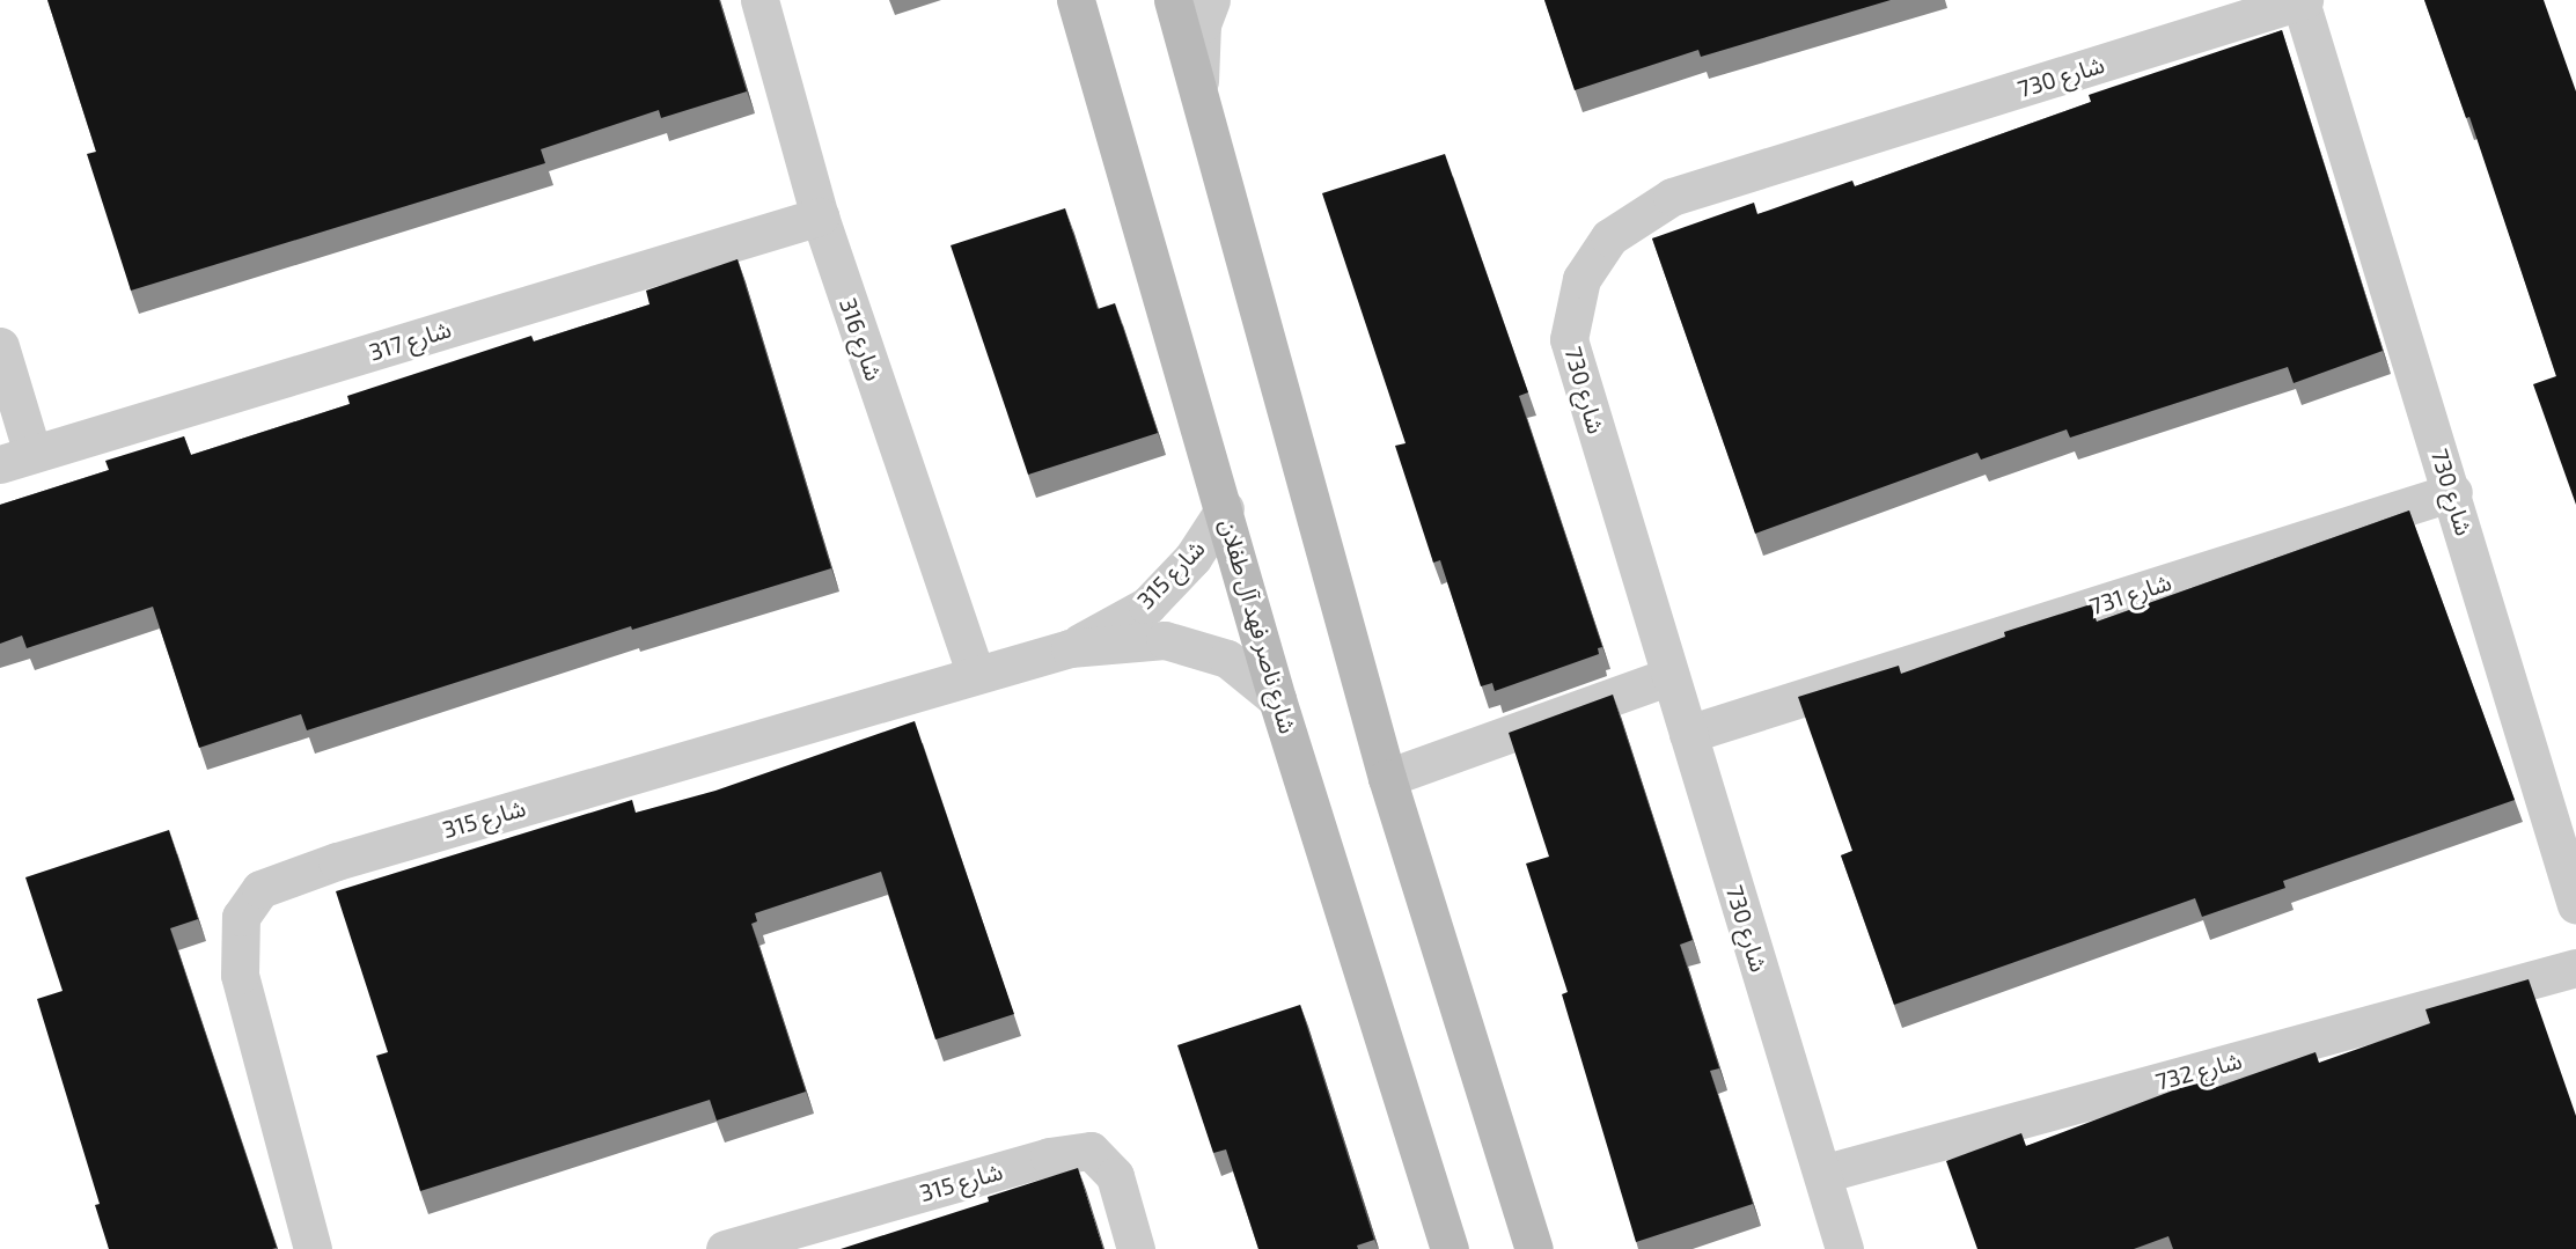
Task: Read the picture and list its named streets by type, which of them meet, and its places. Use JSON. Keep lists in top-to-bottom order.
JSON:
{
  "streets": {
    "street": [
      "شارع 730",
      "شارع 316",
      "شارع 317",
      "شارع 315",
      "شارع 731",
      "شارع ناصر فهد آل طفلان",
      "شارع 732"
    ]
  },
  "crossings": [
    ["شارع 730", "شارع 731"],
    ["شارع 730", "شارع 732"],
    ["شارع 316", "شارع 317"],
    ["شارع 316", "شارع 315"],
    ["شارع 315", "شارع ناصر فهد آل طفلان"]
  ]
}
